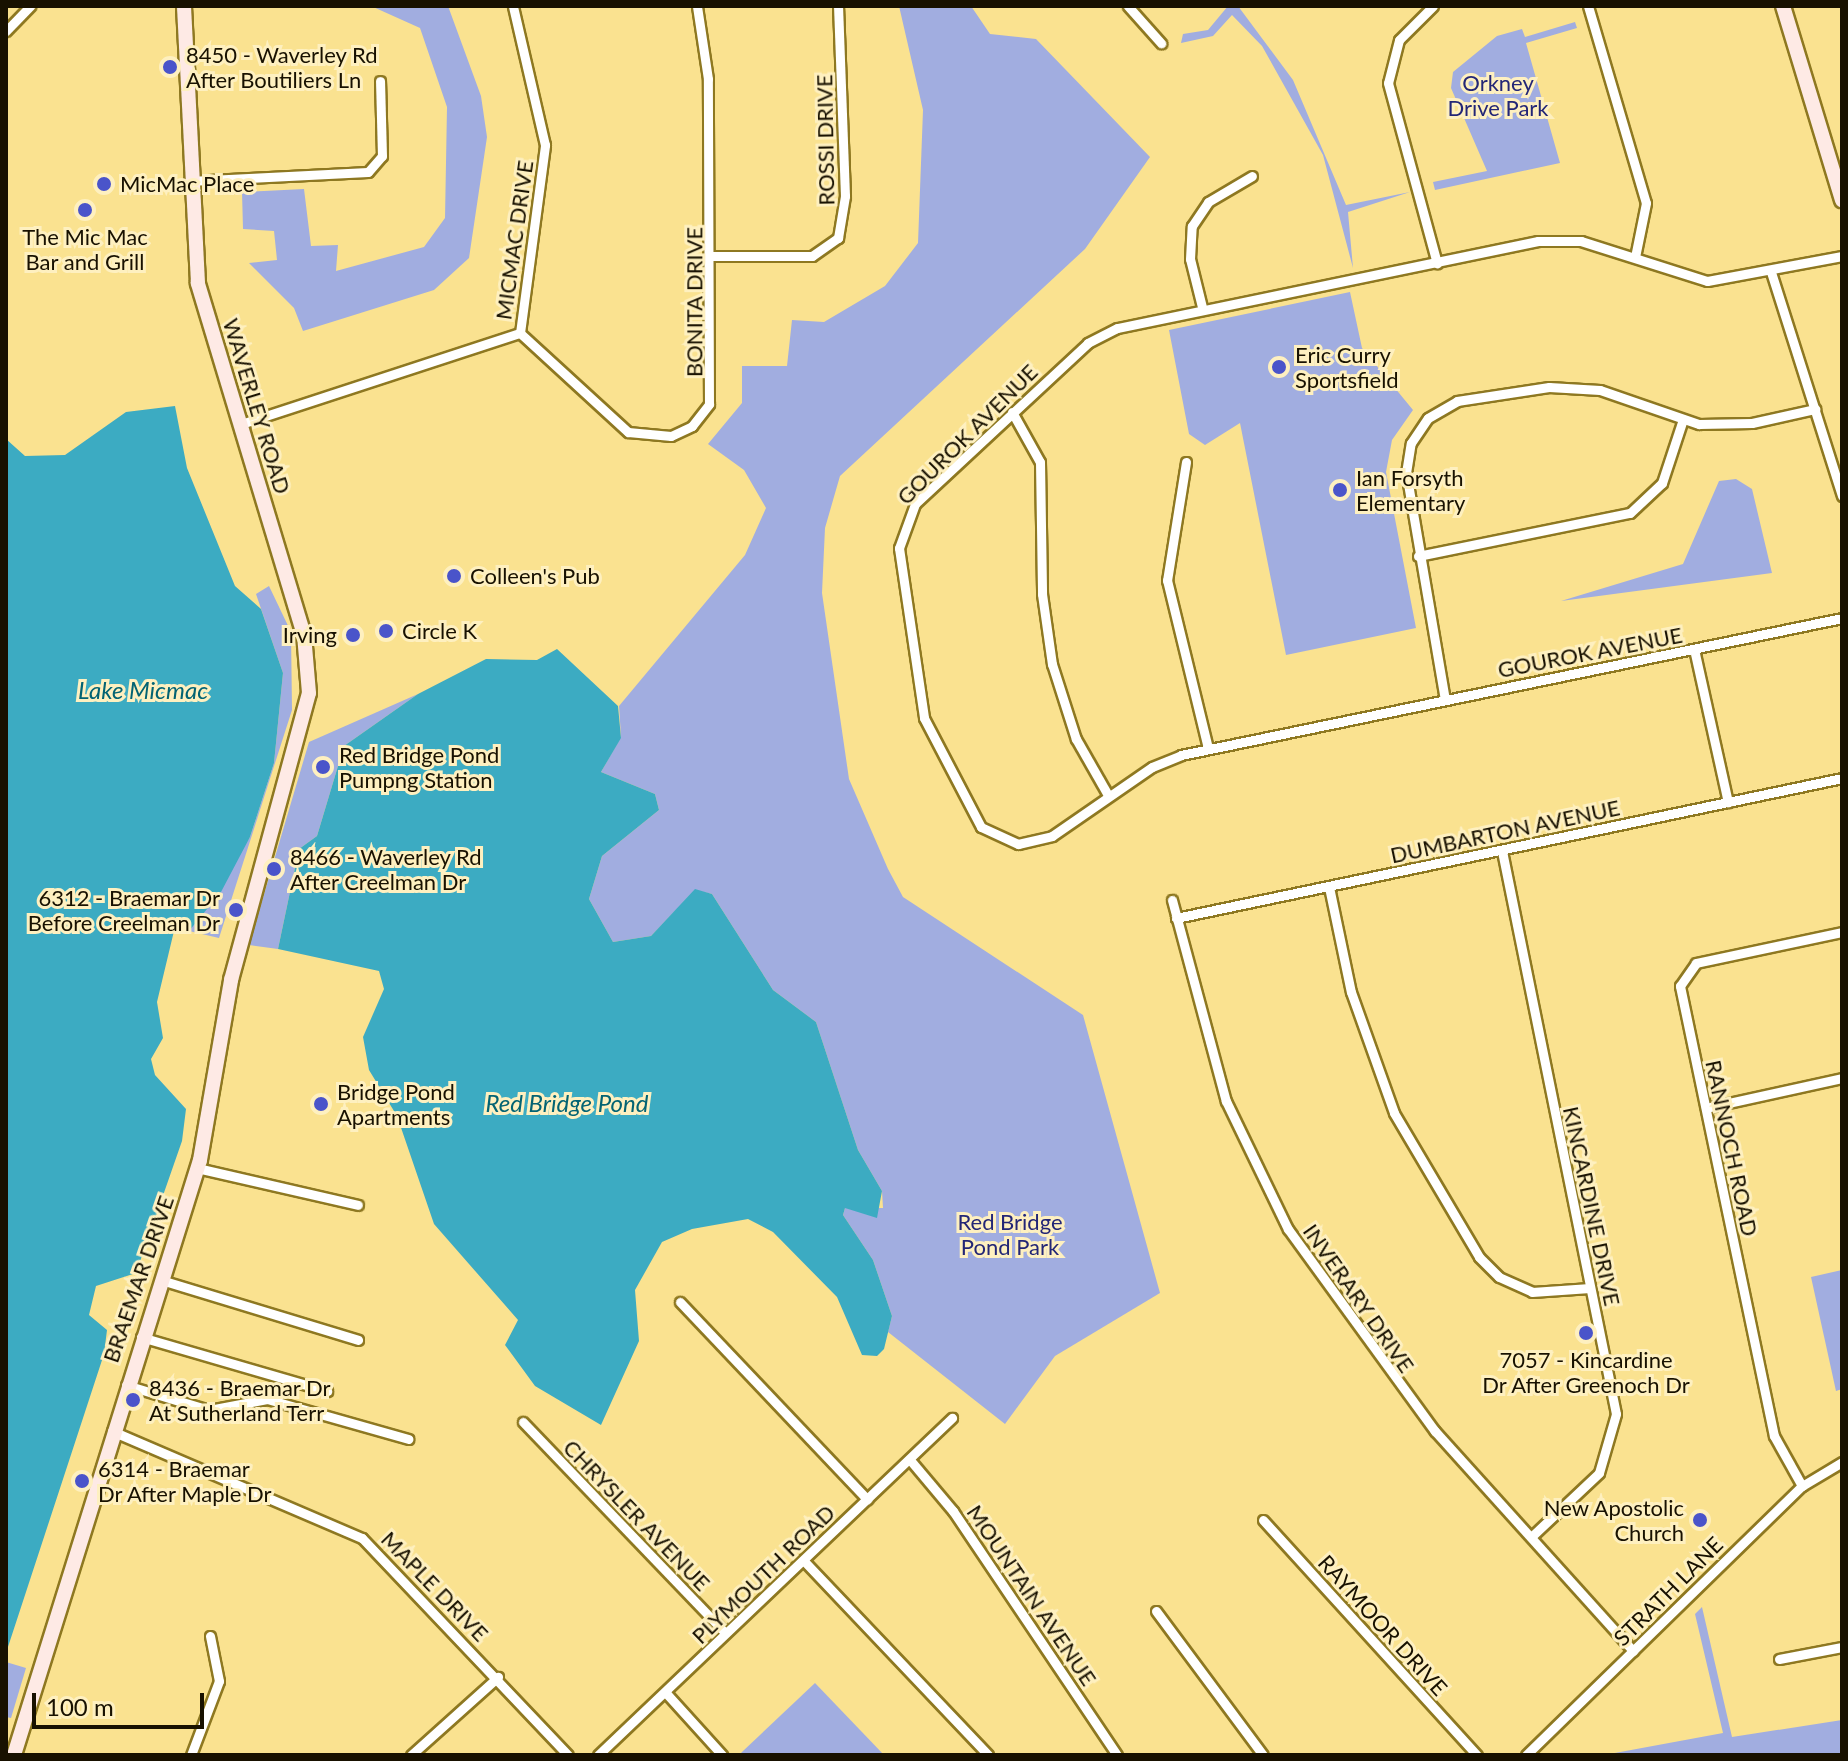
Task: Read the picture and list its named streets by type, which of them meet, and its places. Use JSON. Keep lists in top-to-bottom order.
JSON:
{
  "streets": {
    "main road": ["WAVERLEY ROAD", "BRAEMAR DRIVE"],
    "street": [
      "ROSSI DRIVE",
      "MICMAC DRIVE",
      "BONITA DRIVE",
      "GOUROK AVENUE",
      "DUMBARTON AVENUE",
      "RANNOCH ROAD",
      "KINCARDINE DRIVE",
      "INVERARY DRIVE",
      "CHRYSLER AVENUE",
      "PLYMOUTH ROAD",
      "MAPLE DRIVE",
      "STRATH LANE",
      "MOUNTAIN AVENUE",
      "RAYMOOR DRIVE"
    ]
  },
  "crossings": [
    ["ROSSI DRIVE", "BONITA DRIVE"],
    ["MICMAC DRIVE", "BONITA DRIVE"],
    ["MICMAC DRIVE", "WAVERLEY ROAD"],
    ["WAVERLEY ROAD", "BRAEMAR DRIVE"],
    ["DUMBARTON AVENUE", "KINCARDINE DRIVE"],
    ["DUMBARTON AVENUE", "INVERARY DRIVE"],
    ["RANNOCH ROAD", "STRATH LANE"],
    ["KINCARDINE DRIVE", "INVERARY DRIVE"],
    ["BRAEMAR DRIVE", "MAPLE DRIVE"],
    ["INVERARY DRIVE", "STRATH LANE"],
    ["CHRYSLER AVENUE", "PLYMOUTH ROAD"],
    ["PLYMOUTH ROAD", "MOUNTAIN AVENUE"]
  ],
  "water": ["Lake Micmac", "Red Bridge Pond"],
  "parks": ["Orkney Drive Park", "Red Bridge Pond Park"],
  "places": [
    "8450 - Waverley Rd After Boutiliers Ln",
    "MicMac Place",
    "The Mic Mac Bar and Grill",
    "Eric Curry Sportsfield",
    "Ian Forsyth Elementary",
    "Colleen's Pub",
    "Circle K",
    "Irving",
    "Red Bridge Pond Pumpng Station",
    "8466 - Waverley Rd After Creelman Dr",
    "6312 - Braemar Dr Before Creelman Dr",
    "Bridge Pond Apartments",
    "7057 - Kincardine Dr After Greenoch Dr",
    "8436 - Braemar Dr At Sutherland Terr",
    "6314 - Braemar Dr After Maple Dr",
    "New Apostolic Church"
  ],
  "scale_bar": "100 m"
}
